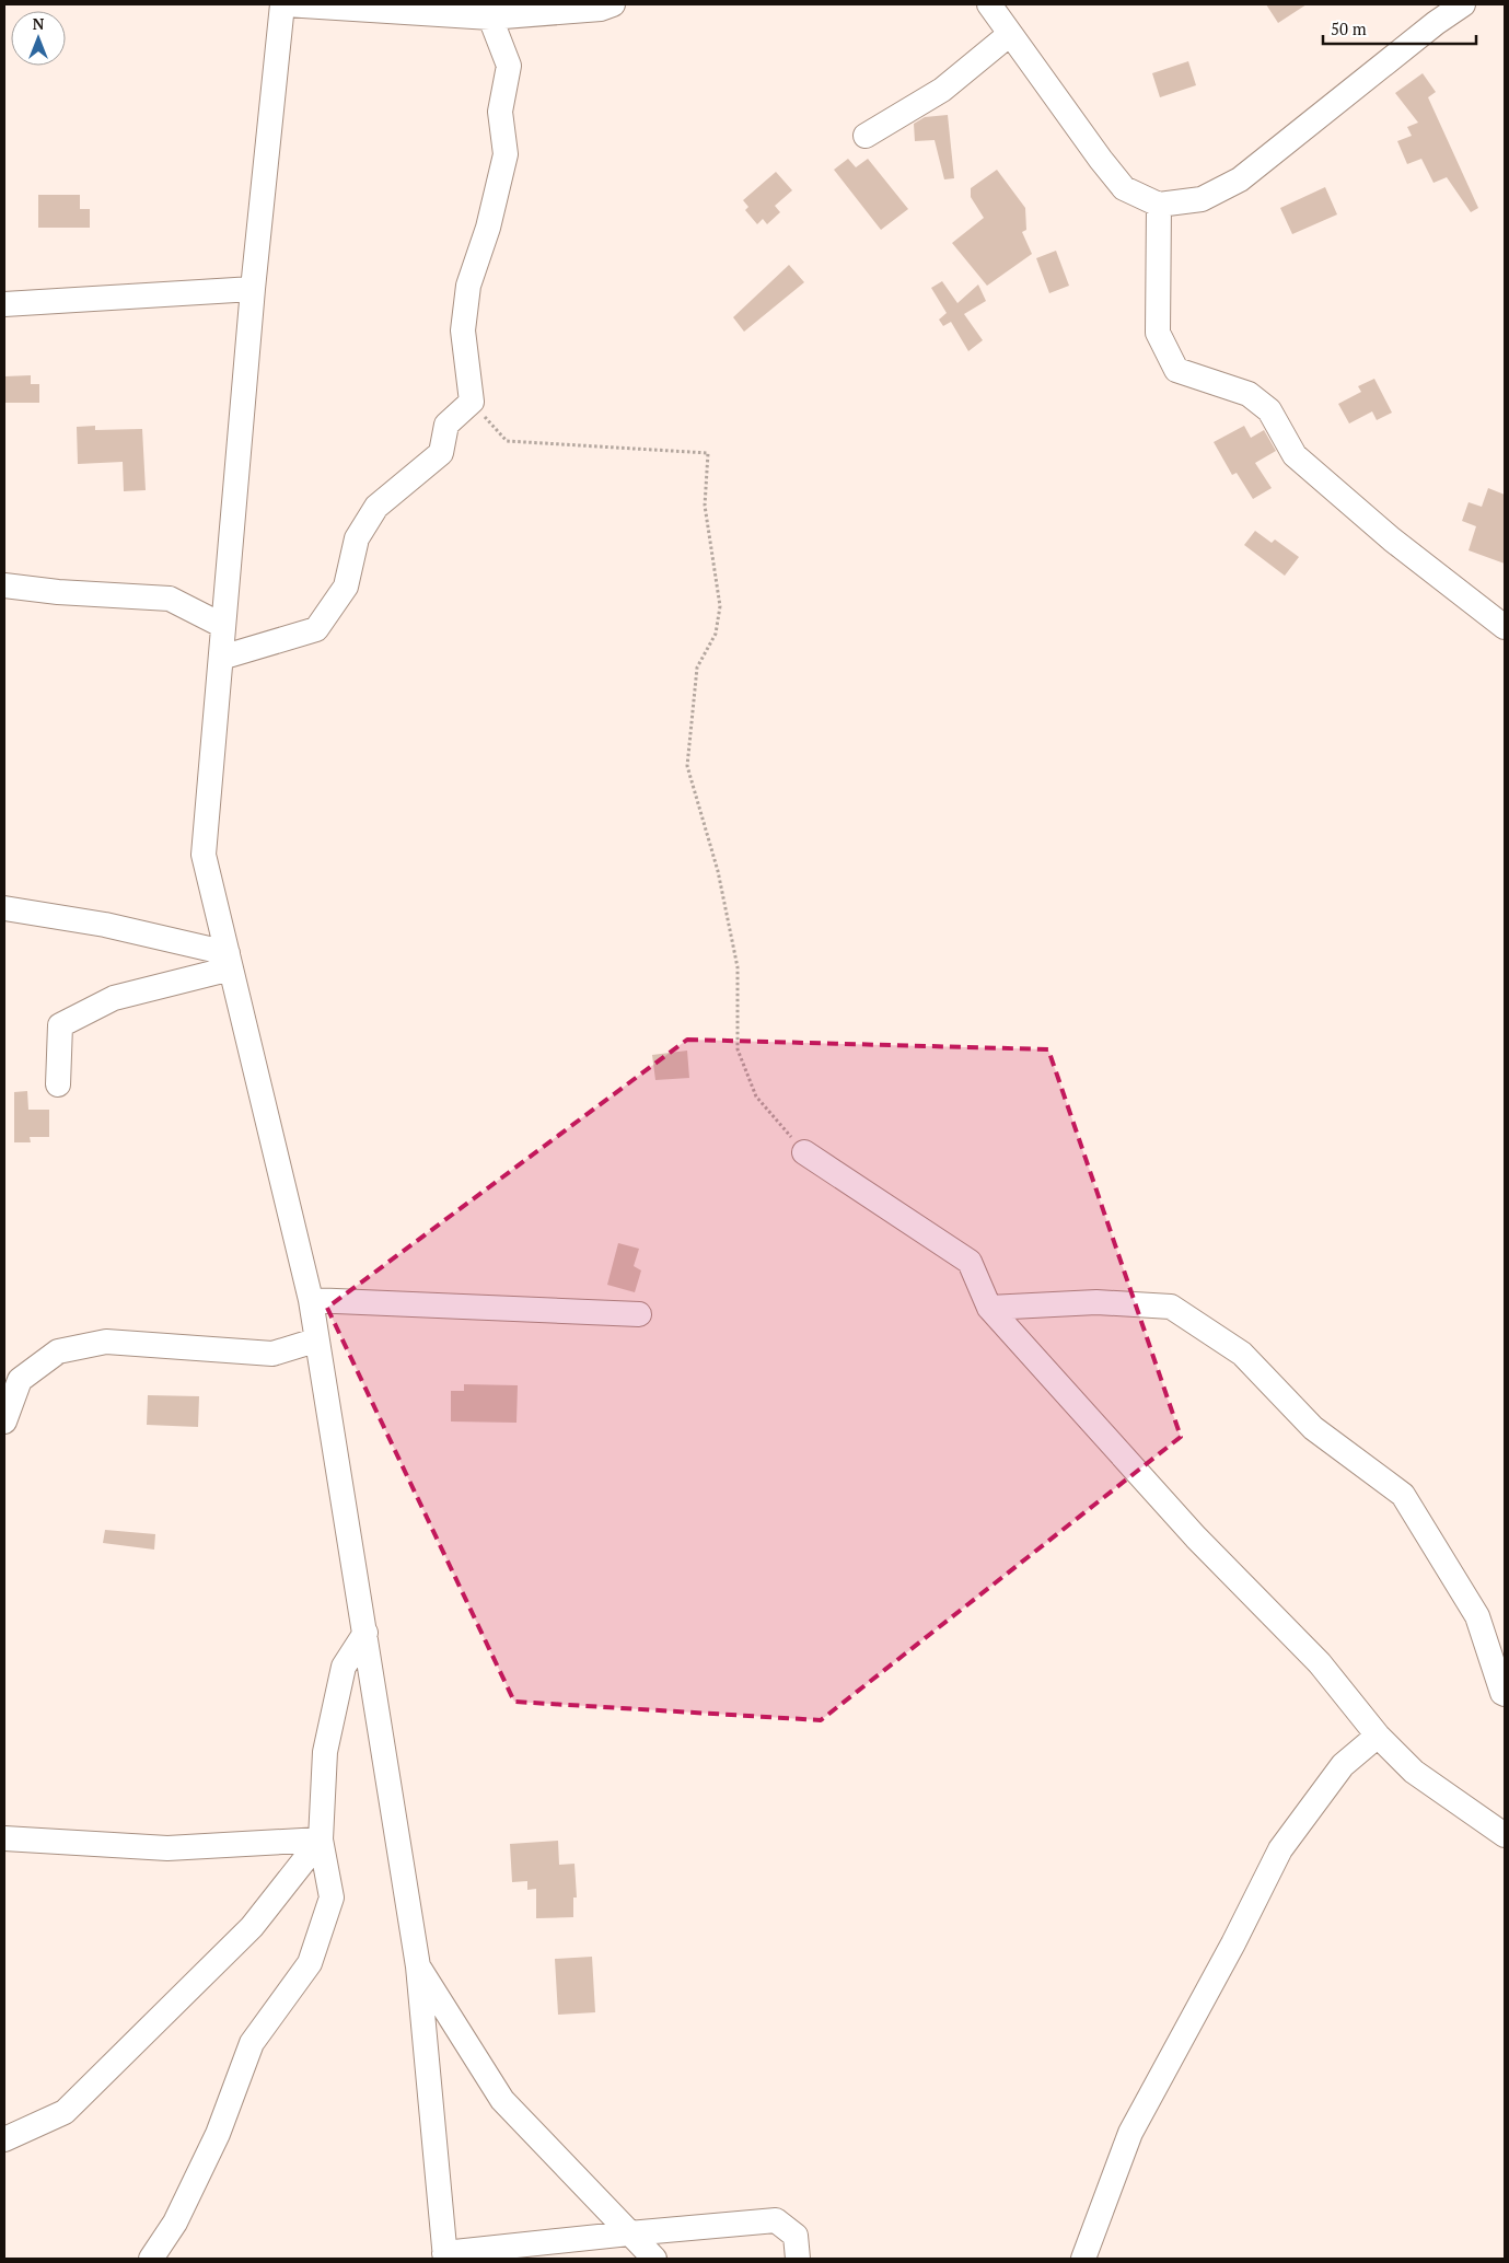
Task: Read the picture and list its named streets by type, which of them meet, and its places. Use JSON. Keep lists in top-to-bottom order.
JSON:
{
  "scale_bar": "50 m",
  "north": "top"
}
